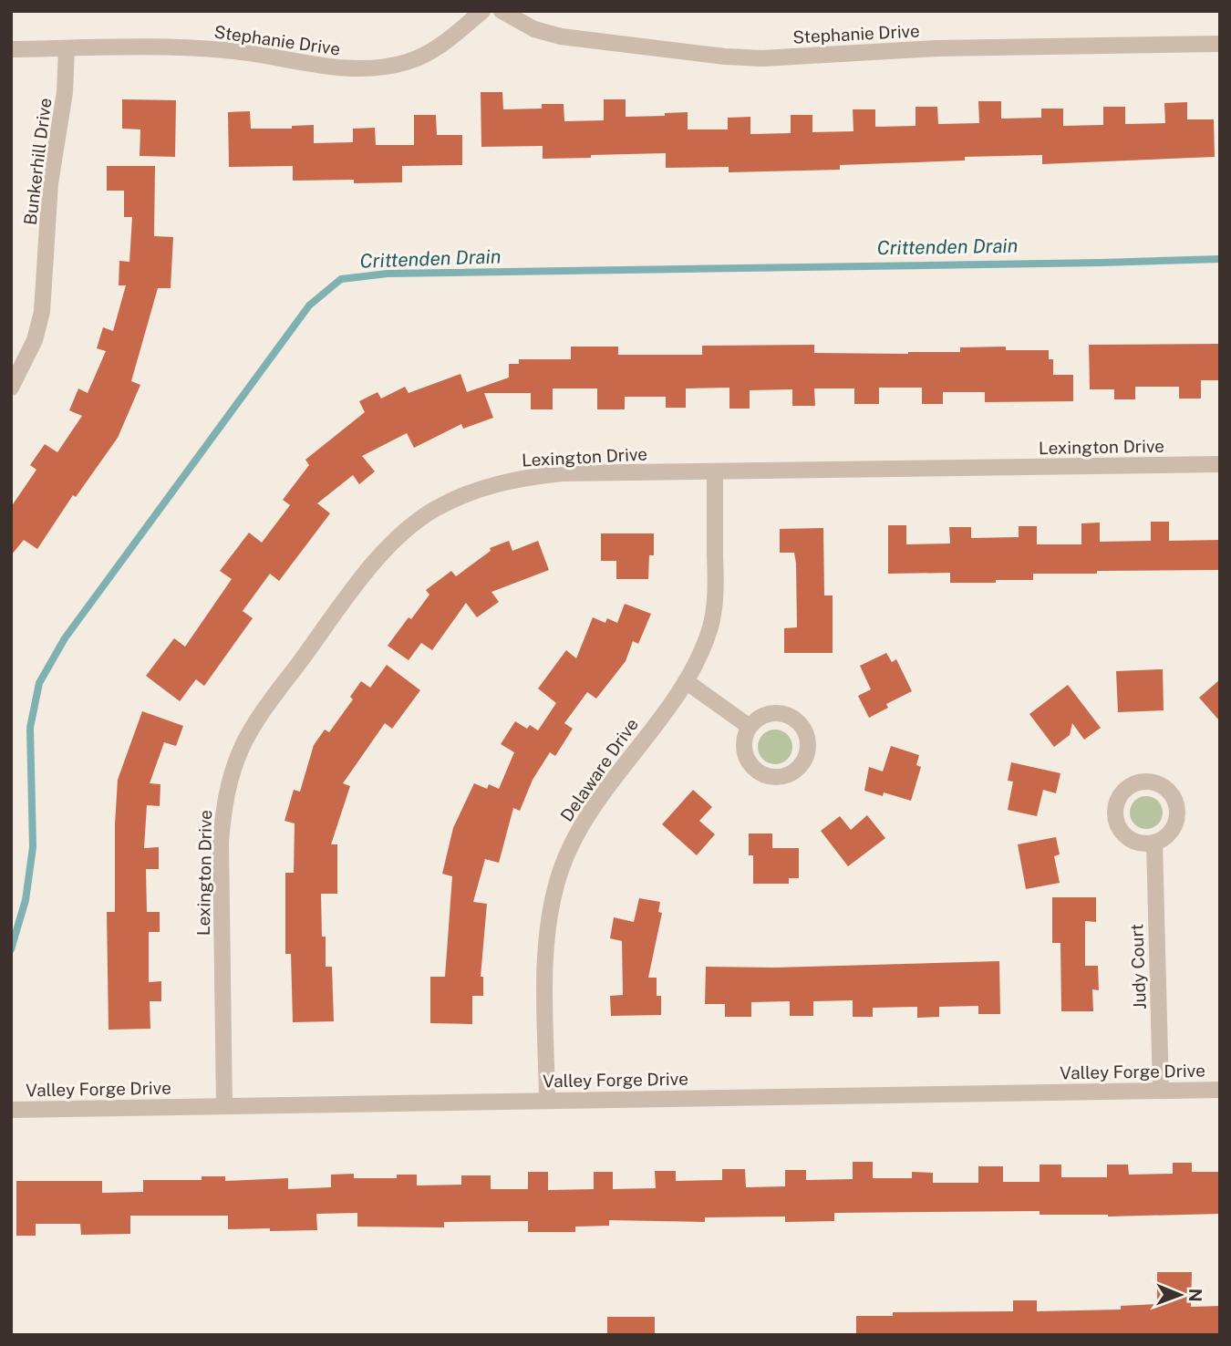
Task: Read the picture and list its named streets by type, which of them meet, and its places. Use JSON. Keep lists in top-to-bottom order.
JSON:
{
  "streets": {
    "street": [
      "Stephanie Drive",
      "Bunkerhill Drive",
      "Lexington Drive",
      "Delaware Drive",
      "Judy Court",
      "Valley Forge Drive"
    ]
  },
  "crossings": [
    ["Stephanie Drive", "Bunkerhill Drive"],
    ["Lexington Drive", "Delaware Drive"],
    ["Lexington Drive", "Valley Forge Drive"],
    ["Delaware Drive", "Valley Forge Drive"],
    ["Judy Court", "Valley Forge Drive"]
  ],
  "water": ["Crittenden Drain"],
  "north": "right"
}
